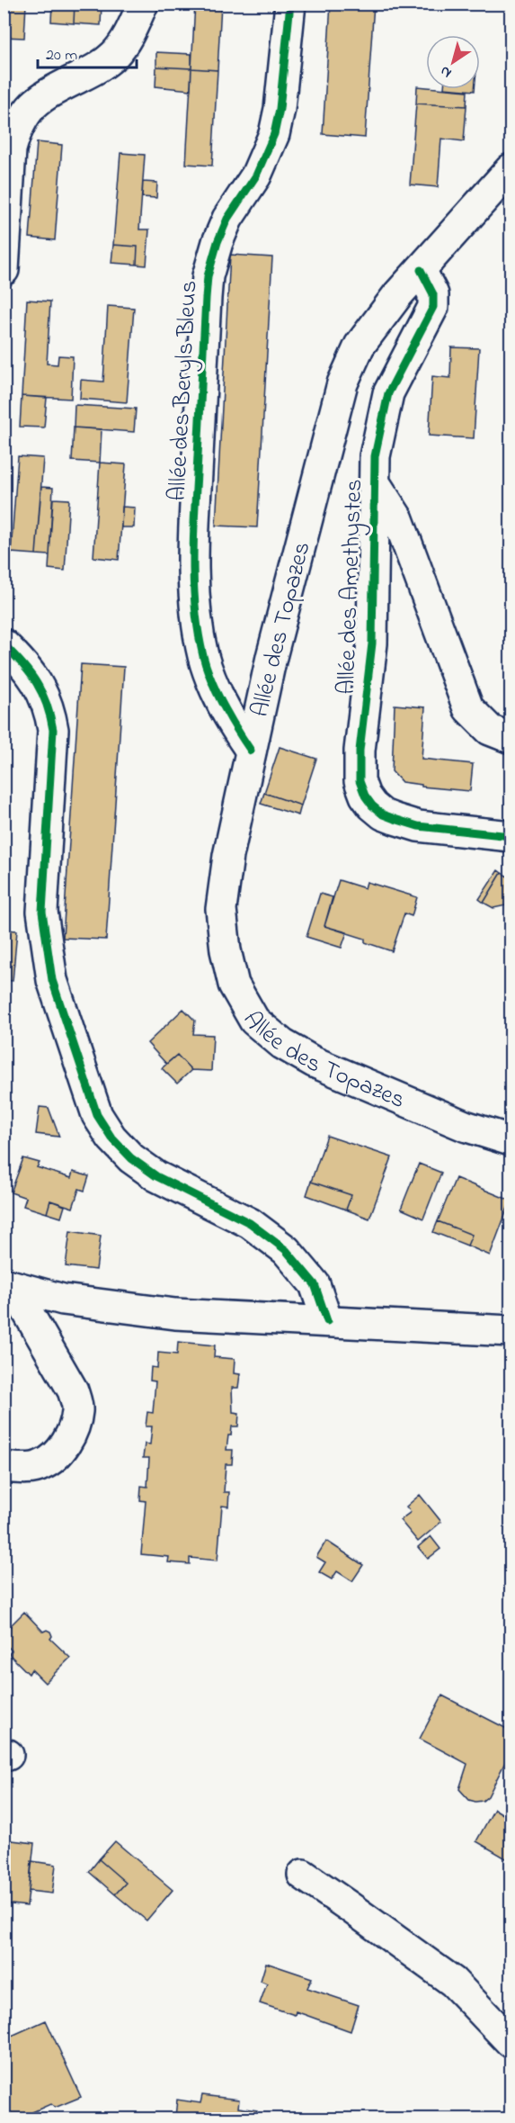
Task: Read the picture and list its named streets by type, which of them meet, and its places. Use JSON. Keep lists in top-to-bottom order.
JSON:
{
  "streets": {
    "street": ["Allée des Beryls Bleus", "Allée des Amethystes", "Allée des Topazes"]
  },
  "crossings": [
    ["Allée des Beryls Bleus", "Allée des Topazes"],
    ["Allée des Amethystes", "Allée des Topazes"]
  ],
  "scale_bar": "20 m",
  "north": "bottom left"
}
